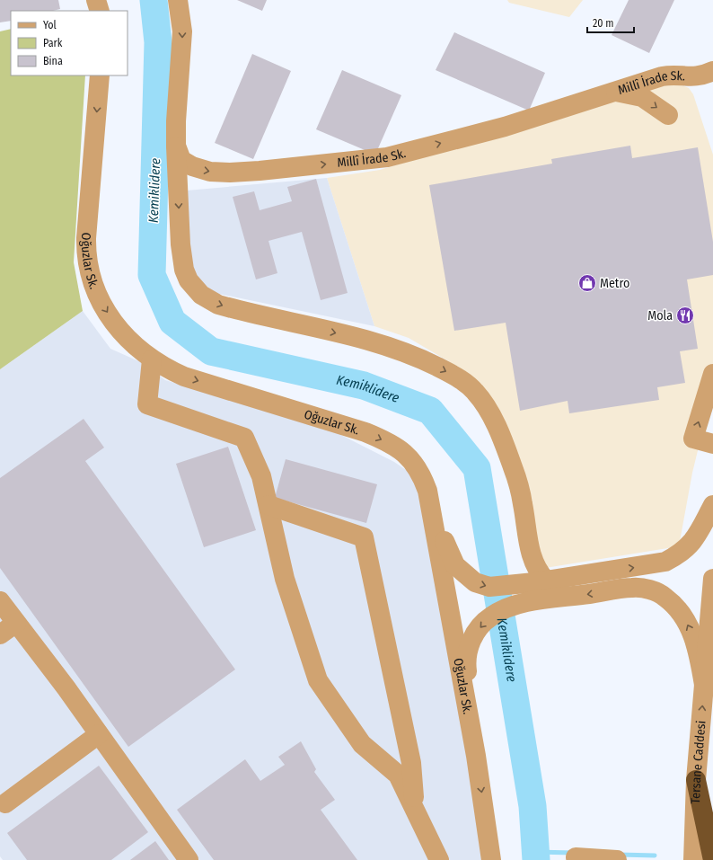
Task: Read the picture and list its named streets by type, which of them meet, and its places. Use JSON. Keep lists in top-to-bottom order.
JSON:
{
  "streets": {
    "street": ["Millî İrade Sk.", "Oğuzlar Sk.", "Tersane Caddesi"]
  },
  "one_way": ["Oğuzlar Sk."],
  "water": ["Kemiklidere"],
  "places": {
    "shop": ["Metro"],
    "restaurant": ["Mola"]
  },
  "legend": ["Yol", "Park", "Bina"],
  "scale_bar": "20 m"
}
